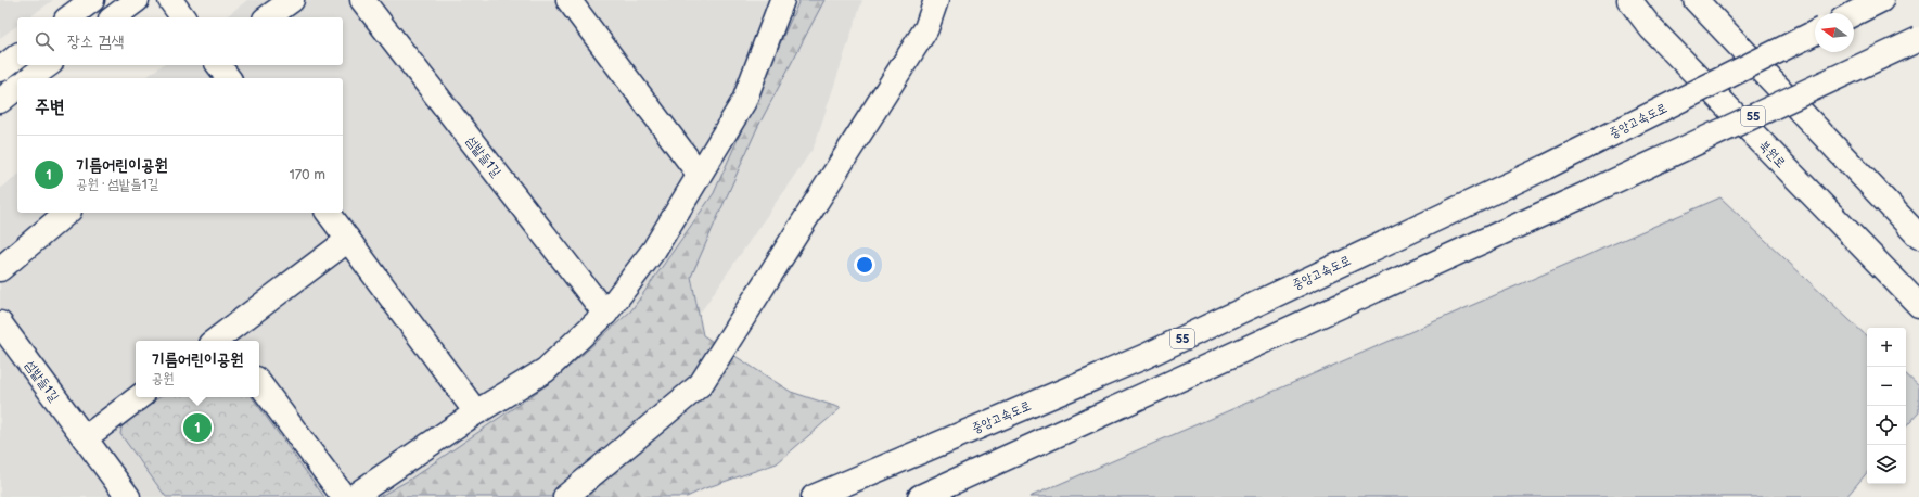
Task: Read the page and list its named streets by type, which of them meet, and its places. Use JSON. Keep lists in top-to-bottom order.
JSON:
{
  "streets": {
    "main road": [
      "55",
      "중앙고속도로",
      "북원로",
      "섬밭들1길"
    ]
  },
  "north": "left",
  "page": {
    "search": "장소 검색",
    "heading": "주변",
    "list": [
      {
        "mark": "1",
        "name": "기름어린이공원",
        "note": "공원 · 섬밭들1길",
        "value": "170 m"
      }
    ],
    "map_buttons": ["+", "−"],
    "popup": ["기름어린이공원", "공원"],
    "pins": "1"
  }
}
